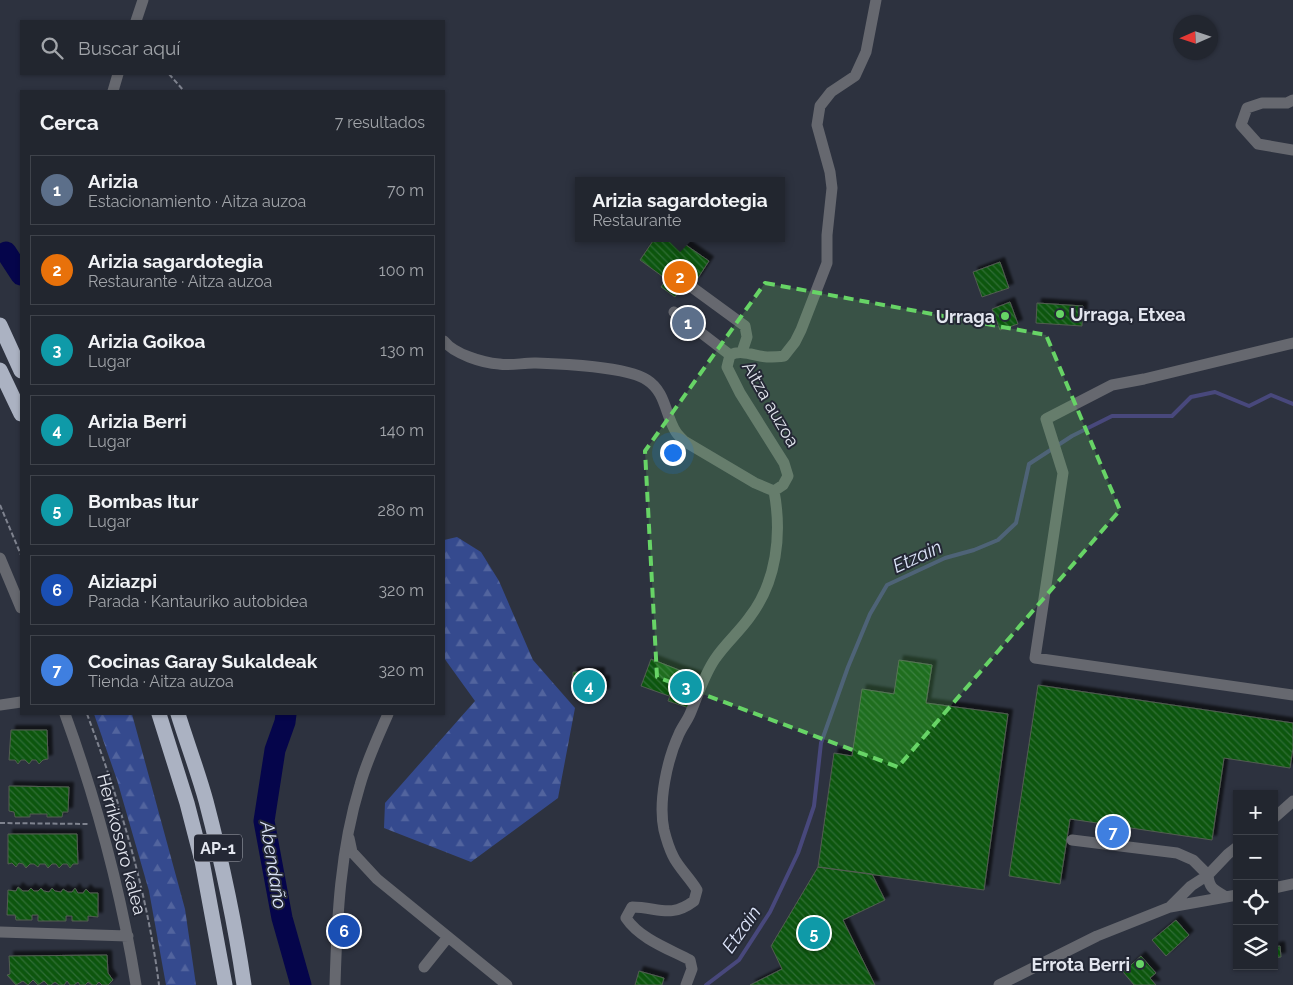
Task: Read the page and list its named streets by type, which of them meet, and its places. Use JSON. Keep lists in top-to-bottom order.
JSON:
{
  "streets": {
    "highway": ["AP-1"],
    "street": ["Aitza auzoa", "Herrikosoro kalea"]
  },
  "water": ["Etzain", "Abendaño"],
  "places": ["Urraga, Etxea", "Urraga", "Errota Berri"],
  "north": "left",
  "page": {
    "search": "Buscar aquí",
    "heading": ["Cerca", "7 resultados"],
    "list": [
      {
        "mark": "1",
        "name": "Arizia",
        "note": "Estacionamiento · Aitza auzoa",
        "value": "70 m"
      },
      {
        "mark": "2",
        "name": "Arizia sagardotegia",
        "note": "Restaurante · Aitza auzoa",
        "value": "100 m"
      },
      {
        "mark": "3",
        "name": "Arizia Goikoa",
        "note": "Lugar",
        "value": "130 m"
      },
      {
        "mark": "4",
        "name": "Arizia Berri",
        "note": "Lugar",
        "value": "140 m"
      },
      {
        "mark": "5",
        "name": "Bombas Itur",
        "note": "Lugar",
        "value": "280 m"
      },
      {
        "mark": "6",
        "name": "Aiziazpi",
        "note": "Parada · Kantauriko autobidea",
        "value": "320 m"
      },
      {
        "mark": "7",
        "name": "Cocinas Garay Sukaldeak",
        "note": "Tienda · Aitza auzoa",
        "value": "320 m"
      }
    ],
    "popup": ["Arizia sagardotegia", "Restaurante"],
    "pins": [
      "2",
      "1",
      "4",
      "3",
      "7",
      "6",
      "5"
    ],
    "map_buttons": ["+", "−"]
  }
}
